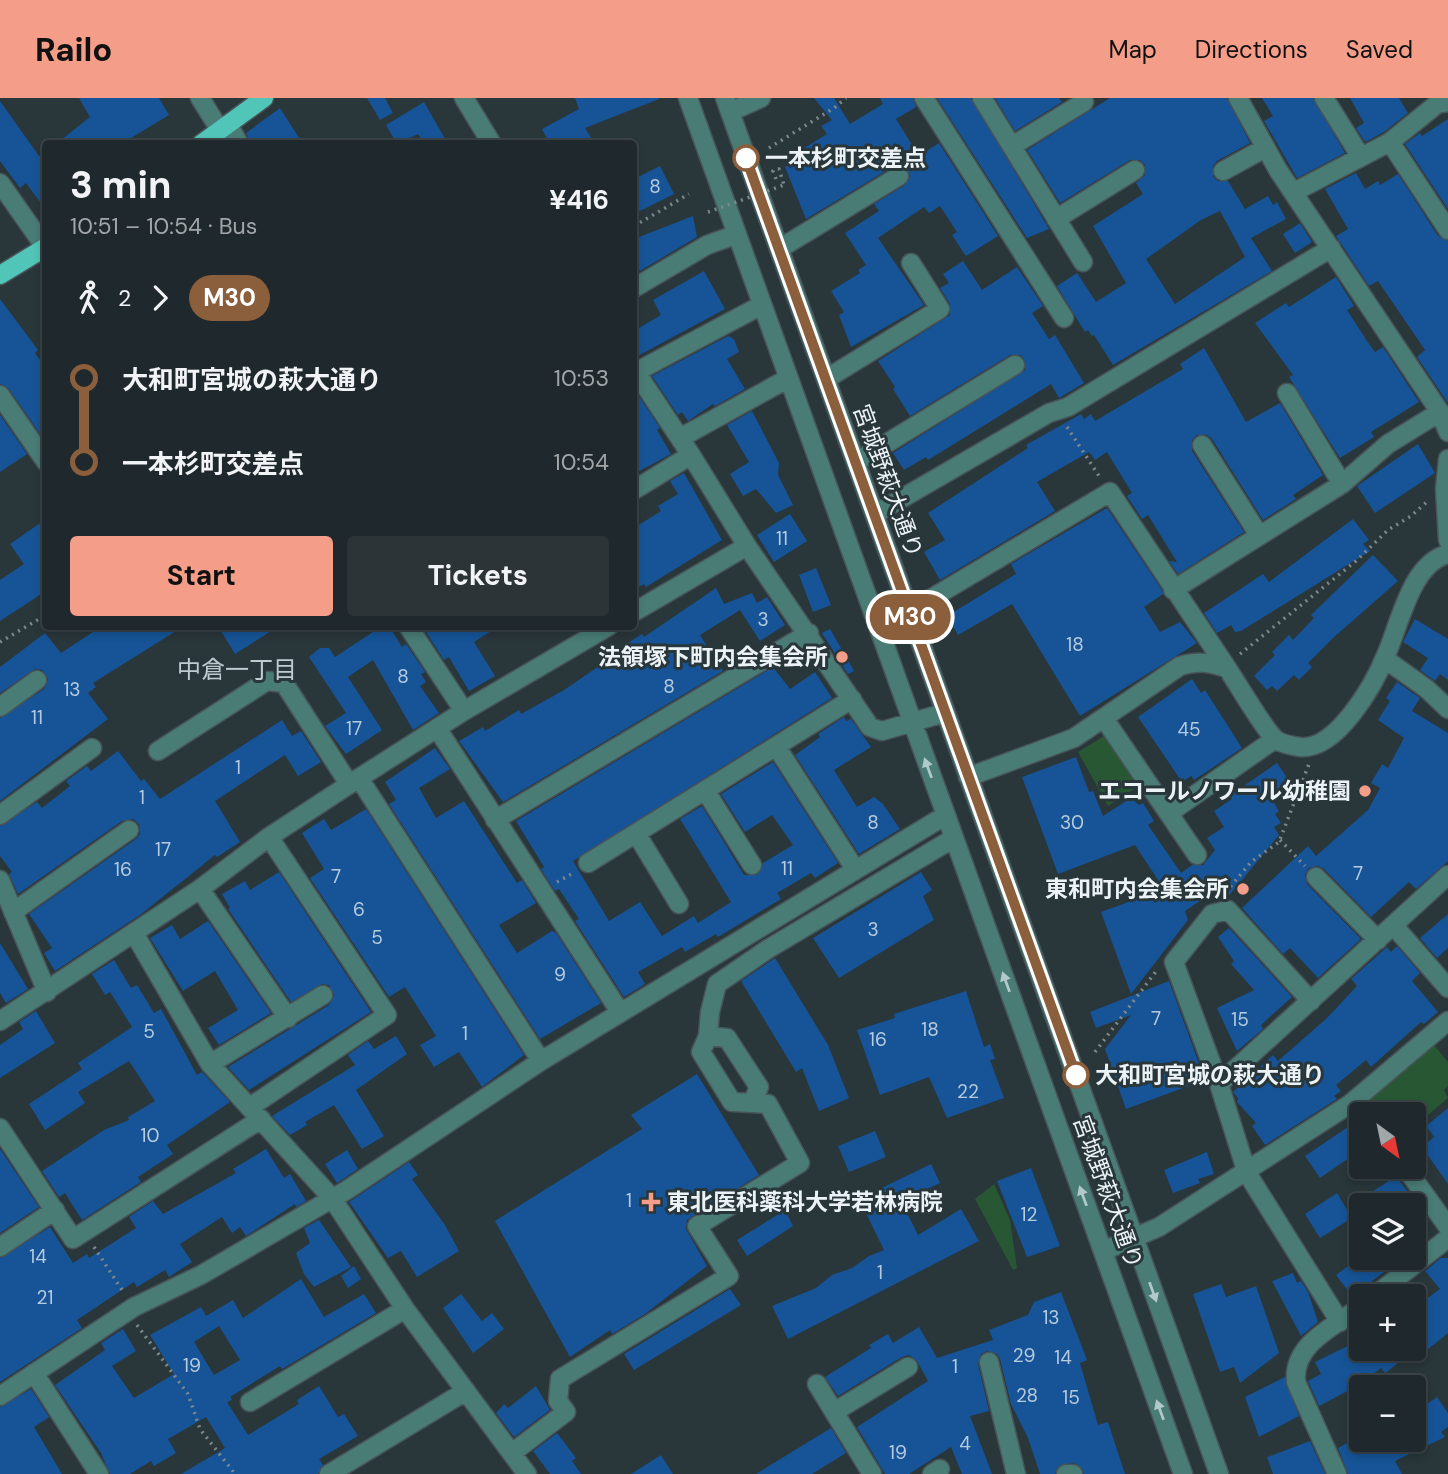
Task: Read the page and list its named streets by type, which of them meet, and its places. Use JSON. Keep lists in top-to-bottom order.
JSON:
{
  "streets": {
    "street": ["宮城野萩大通り"]
  },
  "districts": ["中倉一丁目"],
  "places": {
    "other": [
      "一本杉町交差点",
      "法領塚下町内会集会所",
      "エコールノワール幼稚園",
      "東和町内会集会所",
      "大和町宮城の萩大通り"
    ],
    "health": ["東北医科薬科大学若林病院"]
  },
  "lines": ["bus line M30"],
  "house_numbers": [
    "8",
    "11",
    "3",
    "18",
    "8",
    "8",
    "13",
    "11",
    "17",
    "45",
    "1",
    "1",
    "8",
    "30",
    "17",
    "11",
    "16",
    "7",
    "7",
    "6",
    "3",
    "5",
    "9",
    "7",
    "15",
    "18",
    "5",
    "1",
    "16",
    "22",
    "10",
    "1",
    "12",
    "14",
    "1",
    "21",
    "13",
    "29",
    "14",
    "19",
    "1",
    "28",
    "15",
    "4",
    "19"
  ],
  "north": "bottom right",
  "page": {
    "header": "Railo",
    "nav": ["Map", "Directions", "Saved"],
    "on_map": "M30",
    "heading": ["3 min", "10:51 – 10:54 · Bus", "¥416"],
    "legs": ["2", "M30"],
    "list": [
      {
        "name": "大和町宮城の萩大通り",
        "value": "10:53"
      },
      {
        "name": "一本杉町交差点",
        "value": "10:54"
      }
    ],
    "buttons": ["Start", "Tickets"],
    "map_buttons": ["+", "−"]
  }
}
